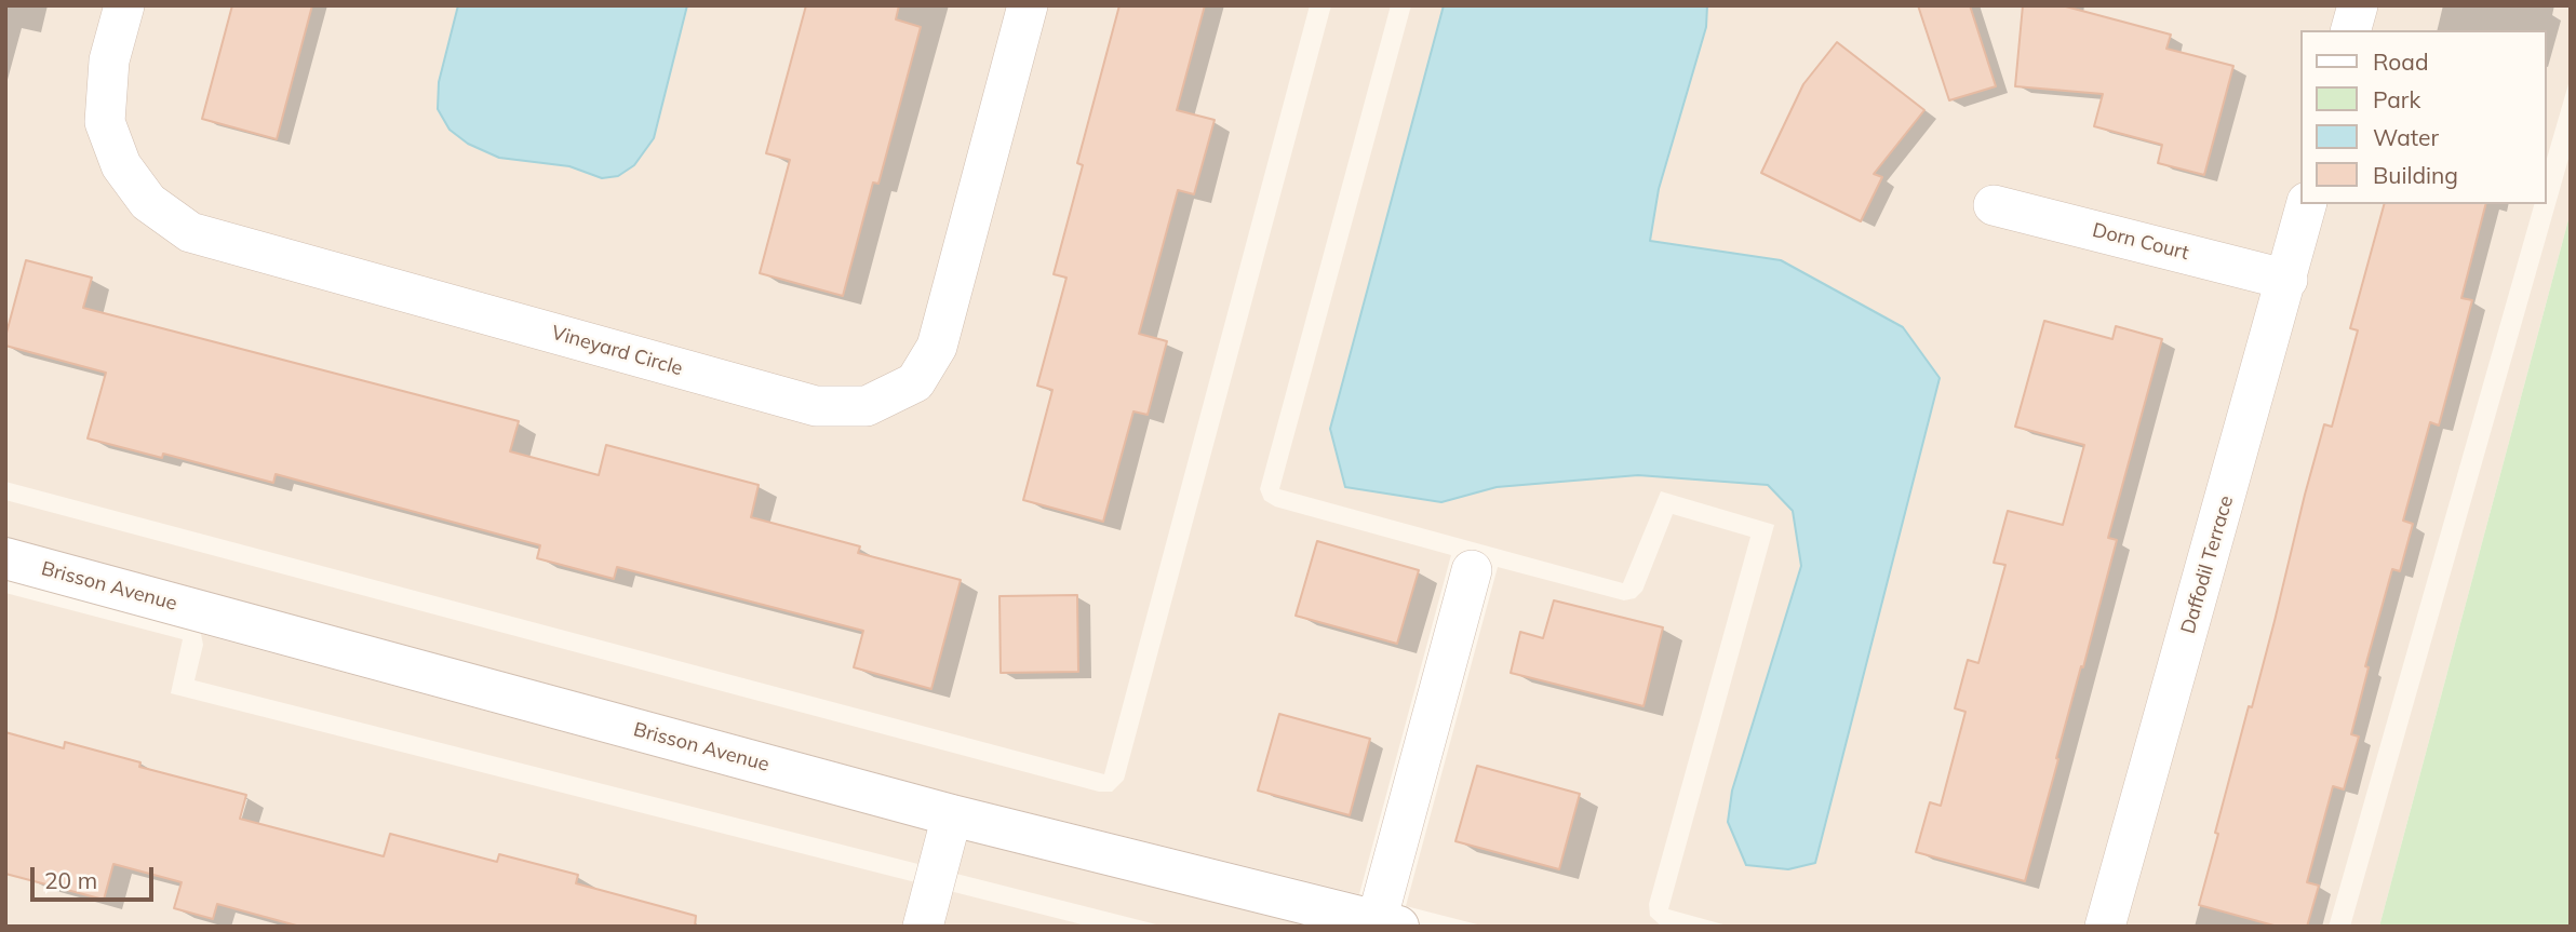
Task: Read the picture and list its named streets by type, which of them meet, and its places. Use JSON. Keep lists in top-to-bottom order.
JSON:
{
  "streets": {
    "street": [
      "Dorn Court",
      "Vineyard Circle",
      "Daffodil Terrace",
      "Brisson Avenue"
    ]
  },
  "crossings": [
    ["Dorn Court", "Daffodil Terrace"]
  ],
  "legend": [
    "Road",
    "Park",
    "Water",
    "Building"
  ],
  "scale_bar": "20 m"
}
